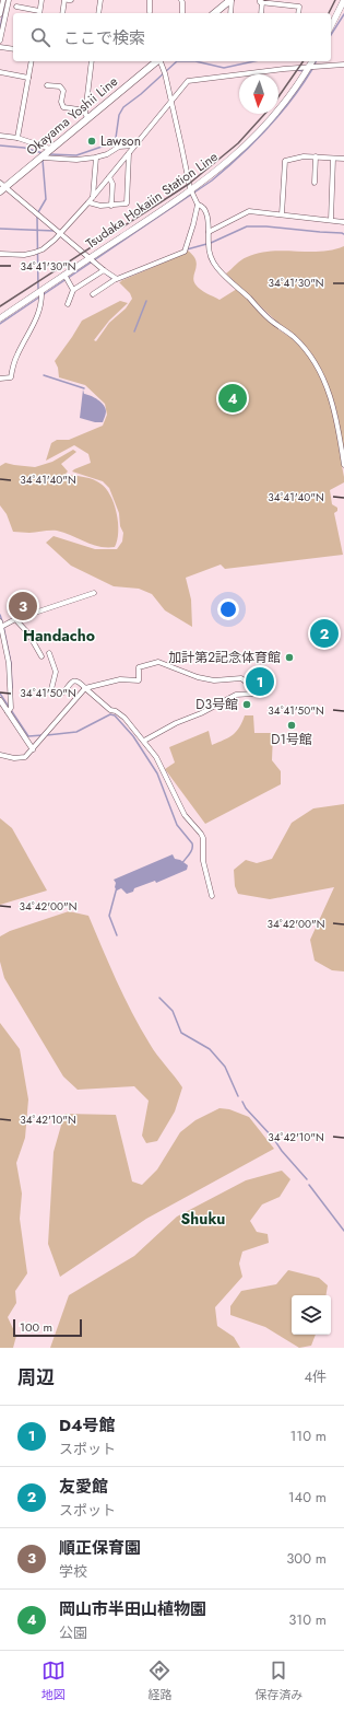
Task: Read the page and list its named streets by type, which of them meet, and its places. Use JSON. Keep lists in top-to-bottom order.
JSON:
{
  "streets": {
    "main road": ["Okayama Yoshii Line", "Tsudaka Hokaiin Station Line"]
  },
  "districts": ["Handacho", "Shuku"],
  "places": [
    "Lawson",
    "加計第2記念体育館",
    "D3号館",
    "D1号館"
  ],
  "scale_bar": "100 m",
  "north": "bottom",
  "page": {
    "search": "ここで検索",
    "pins": [
      "4",
      "3",
      "2",
      "1"
    ],
    "scale": "100 m",
    "heading": ["周辺", "4件"],
    "list": [
      {
        "mark": "1",
        "name": "D4号館",
        "note": "スポット",
        "value": "110 m"
      },
      {
        "mark": "2",
        "name": "友愛館",
        "note": "スポット",
        "value": "140 m"
      },
      {
        "mark": "3",
        "name": "順正保育園",
        "note": "学校",
        "value": "300 m"
      },
      {
        "mark": "4",
        "name": "岡山市半田山植物園",
        "note": "公園",
        "value": "310 m"
      }
    ],
    "nav": ["地図", "経路", "保存済み"]
  },
  "coordinates": [
    "34°41'30\"N",
    "34°41'40\"N",
    "34°41'50\"N",
    "34°42'00\"N",
    "34°42'10\"N"
  ]
}
